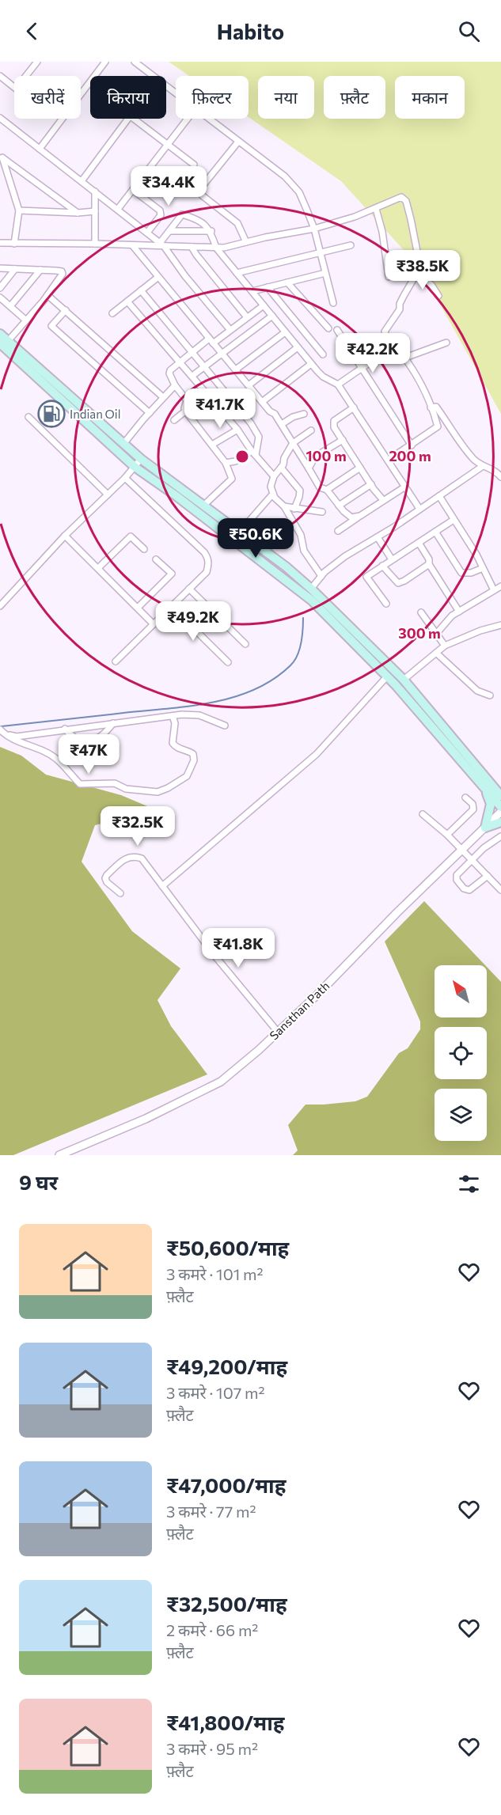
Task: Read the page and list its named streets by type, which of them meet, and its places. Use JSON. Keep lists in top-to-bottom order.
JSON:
{
  "streets": {
    "street": ["Sansthan Path"]
  },
  "places": {
    "fuel station": ["Indian Oil"]
  },
  "north": "top left",
  "page": {
    "header": "Habito",
    "chip": [
      "खरीदें",
      "किराया",
      "फ़िल्टर",
      "नया",
      "फ़्लैट",
      "मकान"
    ],
    "price": [
      "₹34.4K",
      "₹38.5K",
      "₹42.2K",
      "₹41.7K",
      "₹50.6K",
      "₹49.2K",
      "₹47K",
      "₹32.5K",
      "₹41.8K"
    ],
    "heading": "9 घर",
    "list": [
      {
        "name": "₹50,600/माह",
        "note": "3 कमरे · 101 m² · फ़्लैट"
      },
      {
        "name": "₹49,200/माह",
        "note": "3 कमरे · 107 m² · फ़्लैट"
      },
      {
        "name": "₹47,000/माह",
        "note": "3 कमरे · 77 m² · फ़्लैट"
      },
      {
        "name": "₹32,500/माह",
        "note": "2 कमरे · 66 m² · फ़्लैट"
      },
      {
        "name": "₹41,800/माह",
        "note": "3 कमरे · 95 m² · फ़्लैट"
      }
    ]
  },
  "rings": ["100 m", "200 m", "300 m"]
}
